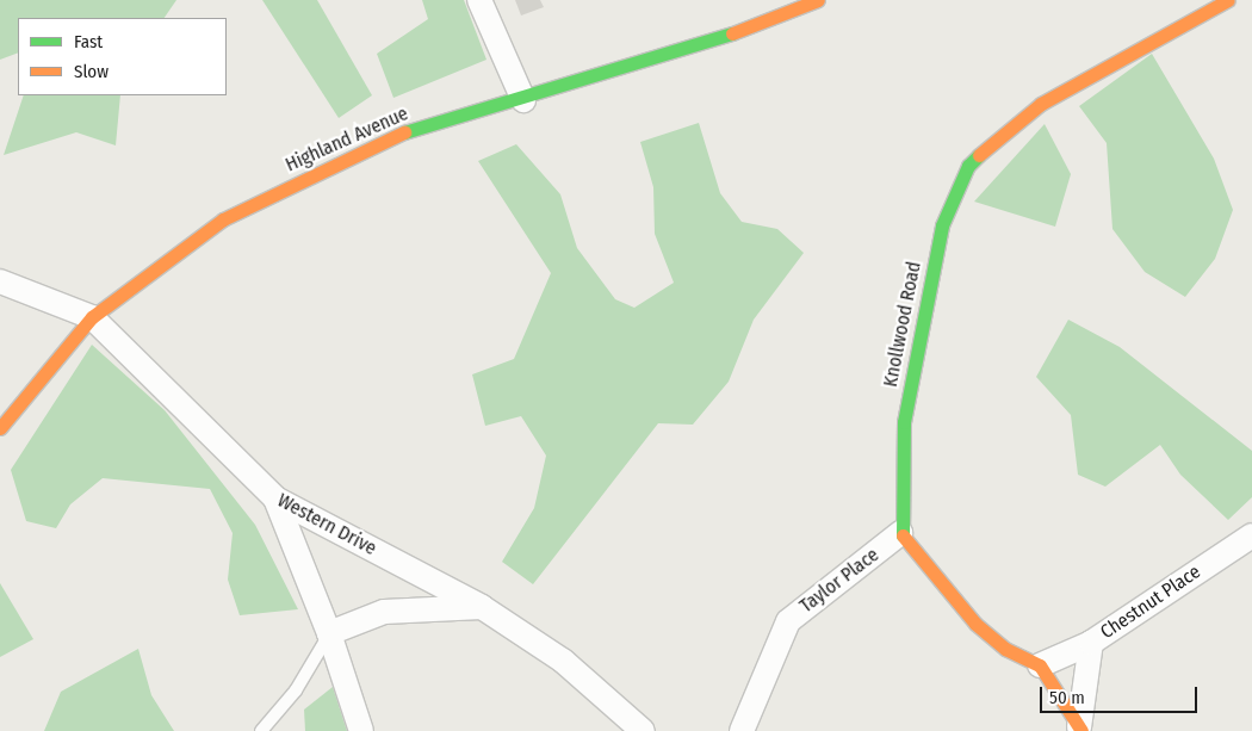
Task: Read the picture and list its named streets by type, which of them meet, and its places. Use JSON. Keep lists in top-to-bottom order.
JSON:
{
  "streets": {
    "street": [
      "Highland Avenue",
      "Knollwood Road",
      "Western Drive",
      "Taylor Place",
      "Chestnut Place"
    ]
  },
  "crossings": [
    ["Highland Avenue", "Western Drive"],
    ["Knollwood Road", "Taylor Place"]
  ],
  "legend": ["Fast", "Slow"],
  "scale_bar": "50 m"
}
